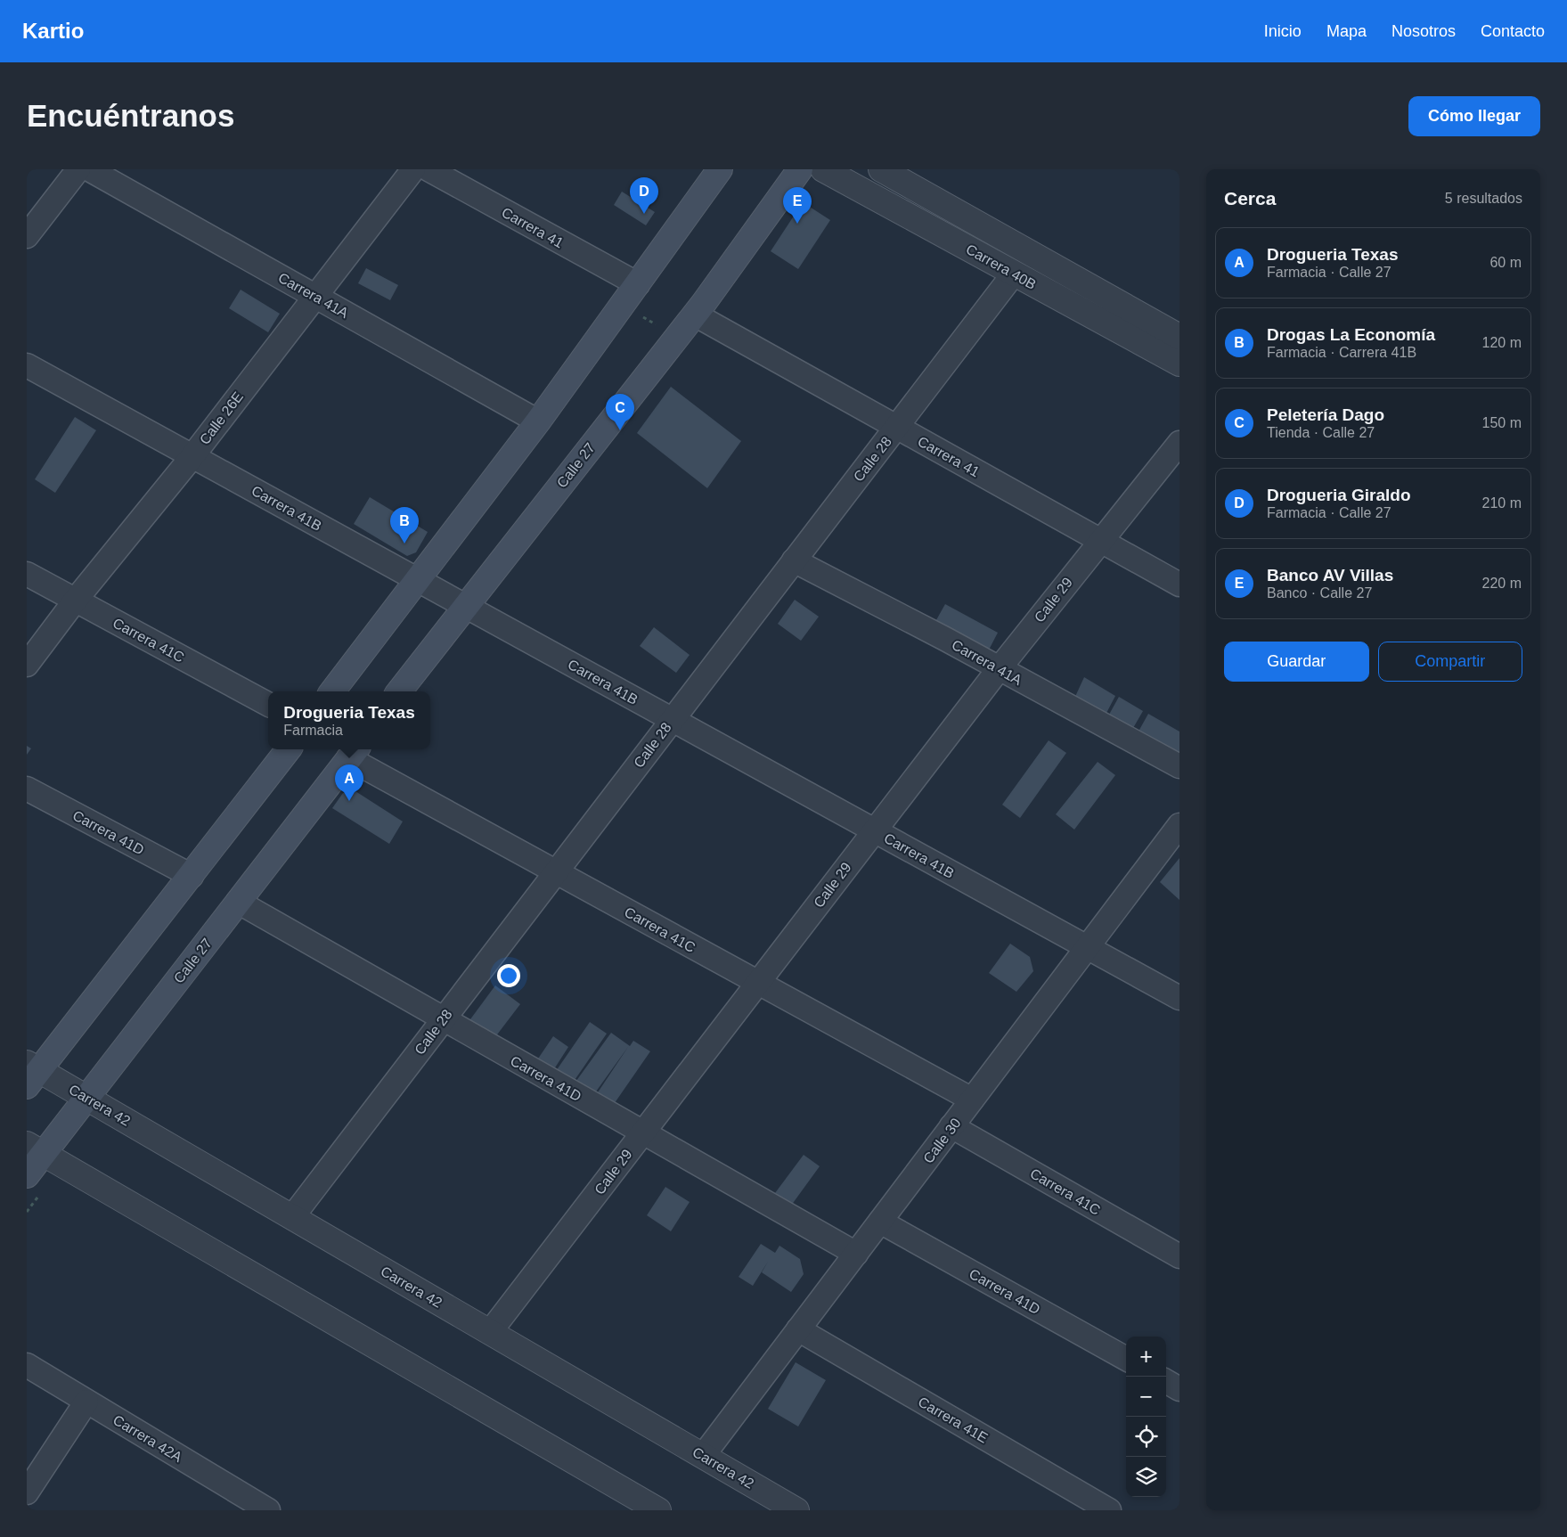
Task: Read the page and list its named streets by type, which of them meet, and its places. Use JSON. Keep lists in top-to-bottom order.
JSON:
{
  "streets": {
    "main road": ["Calle 27"],
    "street": [
      "Carrera 41",
      "Carrera 40B",
      "Carrera 41A",
      "Calle 26E",
      "Calle 28",
      "Carrera 41B",
      "Calle 29",
      "Carrera 41C",
      "Carrera 41D",
      "Carrera 42",
      "Calle 30",
      "Carrera 41E",
      "Carrera 42A"
    ]
  },
  "crossings": [
    ["Carrera 41", "Calle 28"],
    ["Carrera 41", "Calle 27"],
    ["Carrera 41", "Calle 29"],
    ["Carrera 40B", "Calle 28"],
    ["Carrera 41A", "Calle 26E"],
    ["Carrera 41A", "Calle 28"],
    ["Carrera 41A", "Calle 29"],
    ["Calle 26E", "Carrera 41B"],
    ["Calle 26E", "Carrera 41C"],
    ["Calle 28", "Carrera 41B"],
    ["Calle 28", "Carrera 41C"],
    ["Calle 28", "Carrera 41D"],
    ["Calle 28", "Carrera 42"],
    ["Calle 27", "Carrera 41B"],
    ["Calle 27", "Carrera 41C"],
    ["Calle 27", "Carrera 41D"],
    ["Calle 27", "Carrera 42"],
    ["Carrera 41B", "Calle 29"],
    ["Carrera 41B", "Calle 30"],
    ["Calle 29", "Carrera 41C"],
    ["Calle 29", "Carrera 41D"],
    ["Calle 29", "Carrera 42"],
    ["Carrera 41C", "Calle 30"],
    ["Carrera 41D", "Calle 30"],
    ["Carrera 42", "Calle 30"],
    ["Calle 30", "Carrera 41E"]
  ],
  "page": {
    "header": "Kartio",
    "nav": [
      "Inicio",
      "Mapa",
      "Nosotros",
      "Contacto"
    ],
    "buttons": [
      "Cómo llegar",
      ["Guardar", "Compartir"]
    ],
    "title": "Encuéntranos",
    "heading": ["Cerca", "5 resultados"],
    "pins": [
      "D",
      "E",
      "C",
      "B",
      "A"
    ],
    "list": [
      {
        "mark": "A",
        "name": "Drogueria Texas",
        "note": "Farmacia · Calle 27",
        "value": "60 m"
      },
      {
        "mark": "B",
        "name": "Drogas La Economía",
        "note": "Farmacia · Carrera 41B",
        "value": "120 m"
      },
      {
        "mark": "C",
        "name": "Peletería Dago",
        "note": "Tienda · Calle 27",
        "value": "150 m"
      },
      {
        "mark": "D",
        "name": "Drogueria Giraldo",
        "note": "Farmacia · Calle 27",
        "value": "210 m"
      },
      {
        "mark": "E",
        "name": "Banco AV Villas",
        "note": "Banco · Calle 27",
        "value": "220 m"
      }
    ],
    "popup": ["Drogueria Texas", "Farmacia"],
    "map_buttons": ["+", "−"]
  }
}
